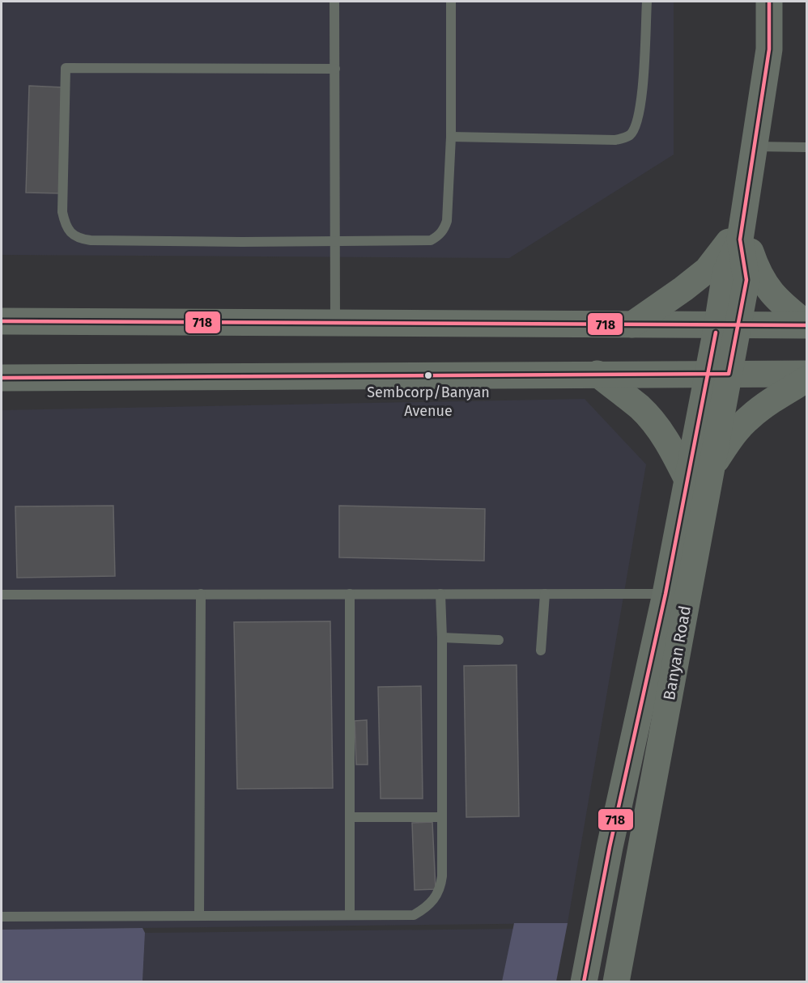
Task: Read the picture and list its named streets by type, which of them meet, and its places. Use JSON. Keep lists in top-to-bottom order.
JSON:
{
  "streets": {
    "street": ["Banyan Road"]
  },
  "places": ["Sembcorp/Banyan Avenue"],
  "lines": ["transit line 718"]
}
